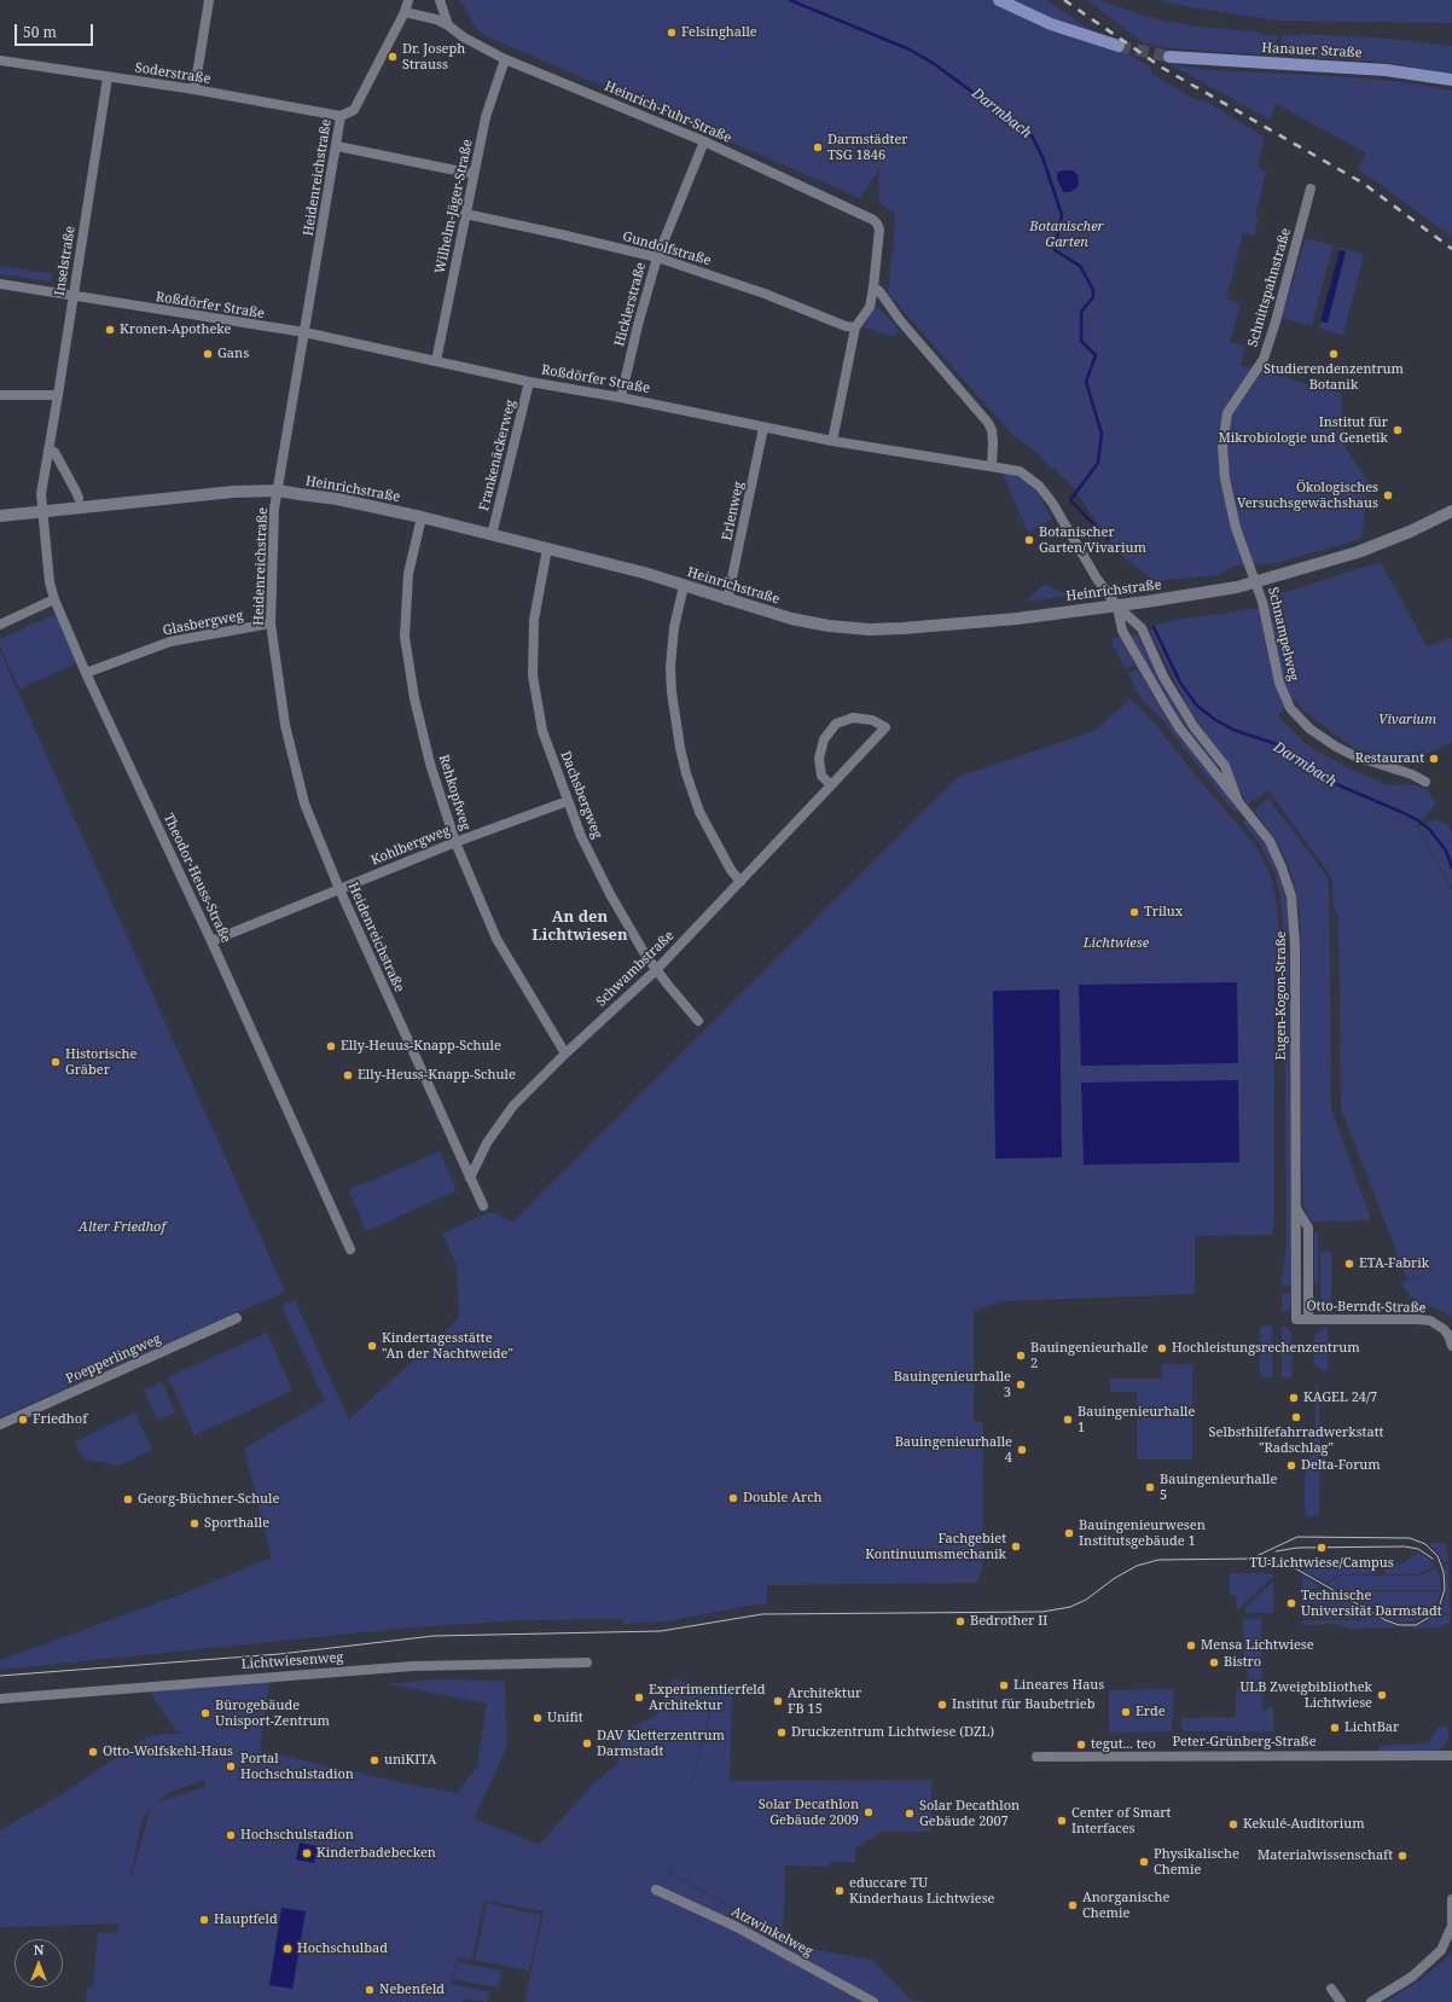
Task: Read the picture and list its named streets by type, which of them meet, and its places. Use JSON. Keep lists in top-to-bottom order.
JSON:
{
  "streets": {
    "main road": ["Hanauer Straße", "Heinrichstraße"],
    "street": [
      "Soderstraße",
      "Heinrich-Fuhr-Straße",
      "Heidenreichstraße",
      "Wilhelm-Jäger-Straße",
      "Gundolfstraße",
      "Inselstraße",
      "Schnittspahnstraße",
      "Hicklerstraße",
      "Roßdörfer Straße",
      "Frankenäckerweg",
      "Erlenweg",
      "Glasbergweg",
      "Schnampelweg",
      "Rehkopfweg",
      "Dachsbergweg",
      "Kohlbergweg",
      "Theodor-Heuss-Straße",
      "Schwambstraße",
      "Eugen-Kogon-Straße",
      "Otto-Berndt-Straße",
      "Poepperlingweg",
      "Lichtwiesenweg",
      "Peter-Grünberg-Straße",
      "Atzwinkelweg"
    ]
  },
  "crossings": [
    ["Soderstraße", "Heidenreichstraße"],
    ["Soderstraße", "Inselstraße"],
    ["Heinrich-Fuhr-Straße", "Heidenreichstraße"],
    ["Heinrich-Fuhr-Straße", "Wilhelm-Jäger-Straße"],
    ["Heinrich-Fuhr-Straße", "Hicklerstraße"],
    ["Heidenreichstraße", "Roßdörfer Straße"],
    ["Heidenreichstraße", "Heinrichstraße"],
    ["Heidenreichstraße", "Glasbergweg"],
    ["Heidenreichstraße", "Kohlbergweg"],
    ["Heidenreichstraße", "Schwambstraße"],
    ["Wilhelm-Jäger-Straße", "Gundolfstraße"],
    ["Wilhelm-Jäger-Straße", "Roßdörfer Straße"],
    ["Gundolfstraße", "Hicklerstraße"],
    ["Inselstraße", "Roßdörfer Straße"],
    ["Inselstraße", "Heinrichstraße"],
    ["Inselstraße", "Theodor-Heuss-Straße"],
    ["Schnittspahnstraße", "Heinrichstraße"],
    ["Schnittspahnstraße", "Schnampelweg"],
    ["Hicklerstraße", "Roßdörfer Straße"],
    ["Roßdörfer Straße", "Frankenäckerweg"],
    ["Roßdörfer Straße", "Heinrichstraße"],
    ["Roßdörfer Straße", "Erlenweg"],
    ["Roßdörfer Straße", "Eugen-Kogon-Straße"],
    ["Frankenäckerweg", "Heinrichstraße"],
    ["Heinrichstraße", "Erlenweg"],
    ["Heinrichstraße", "Schnampelweg"],
    ["Heinrichstraße", "Rehkopfweg"],
    ["Heinrichstraße", "Dachsbergweg"],
    ["Heinrichstraße", "Theodor-Heuss-Straße"],
    ["Heinrichstraße", "Eugen-Kogon-Straße"],
    ["Glasbergweg", "Theodor-Heuss-Straße"],
    ["Rehkopfweg", "Kohlbergweg"],
    ["Rehkopfweg", "Schwambstraße"],
    ["Dachsbergweg", "Kohlbergweg"],
    ["Dachsbergweg", "Schwambstraße"],
    ["Kohlbergweg", "Theodor-Heuss-Straße"],
    ["Eugen-Kogon-Straße", "Otto-Berndt-Straße"]
  ],
  "districts": ["An den Lichtwiesen"],
  "water": ["Darmbach"],
  "parks": [
    "Botanischer Garten",
    "Vivarium",
    "Lichtwiese",
    "Alter Friedhof"
  ],
  "places": [
    "Felsinghalle",
    "Dr. Joseph Strauss",
    "Darmstädter TSG 1846",
    "Kronen-Apotheke",
    "Gans",
    "Studierendenzentrum Botanik",
    "Institut für Mikrobiologie und Genetik",
    "Ökologisches Versuchsgewächshaus",
    "Botanischer Garten/Vivarium",
    "Restaurant",
    "Trilux",
    "Elly-Heuus-Knapp-Schule",
    "Historische Gräber",
    "Elly-Heuss-Knapp-Schule",
    "ETA-Fabrik",
    "Kindertagesstätte \"An der Nachtweide\"",
    "Hochleistungsrechenzentrum",
    "Bauingenieurhalle 2",
    "Bauingenieurhalle 3",
    "KAGEL 24/7",
    "Selbsthilfefahrradwerkstatt \"Radschlag\"",
    "Friedhof",
    "Bauingenieurhalle 1",
    "Bauingenieurhalle 4",
    "Delta-Forum",
    "Bauingenieurhalle 5",
    "Double Arch",
    "Georg-Büchner-Schule",
    "Sporthalle",
    "Bauingenieurwesen Institutsgebäude 1",
    "Fachgebiet Kontinuumsmechanik",
    "TU-Lichtwiese/Campus",
    "Technische Universität Darmstadt",
    "Bedrother II",
    "Mensa Lichtwiese",
    "Bistro",
    "Lineares Haus",
    "ULB Zweigbibliothek Lichtwiese",
    "Experimentierfeld Architektur",
    "Architektur FB 15",
    "Institut für Baubetrieb",
    "Erde",
    "Bürogebäude Unisport-Zentrum",
    "Unifit",
    "LichtBar",
    "Druckzentrum Lichtwiese (DZL)",
    "DAV Kletterzentrum Darmstadt",
    "tegut... teo",
    "Otto-Wolfskehl-Haus",
    "uniKITA",
    "Portal Hochschulstadion",
    "Solar Decathlon Gebäude 2009",
    "Solar Decathlon Gebäude 2007",
    "Center of Smart Interfaces",
    "Kekulé-Auditorium",
    "Hochschulstadion",
    "Kinderbadebecken",
    "Materialwissenschaft",
    "Physikalische Chemie",
    "educcare TU Kinderhaus Lichtwiese",
    "Anorganische Chemie",
    "Hauptfeld",
    "Hochschulbad",
    "Nebenfeld"
  ],
  "scale_bar": "50 m",
  "north": "top"
}
